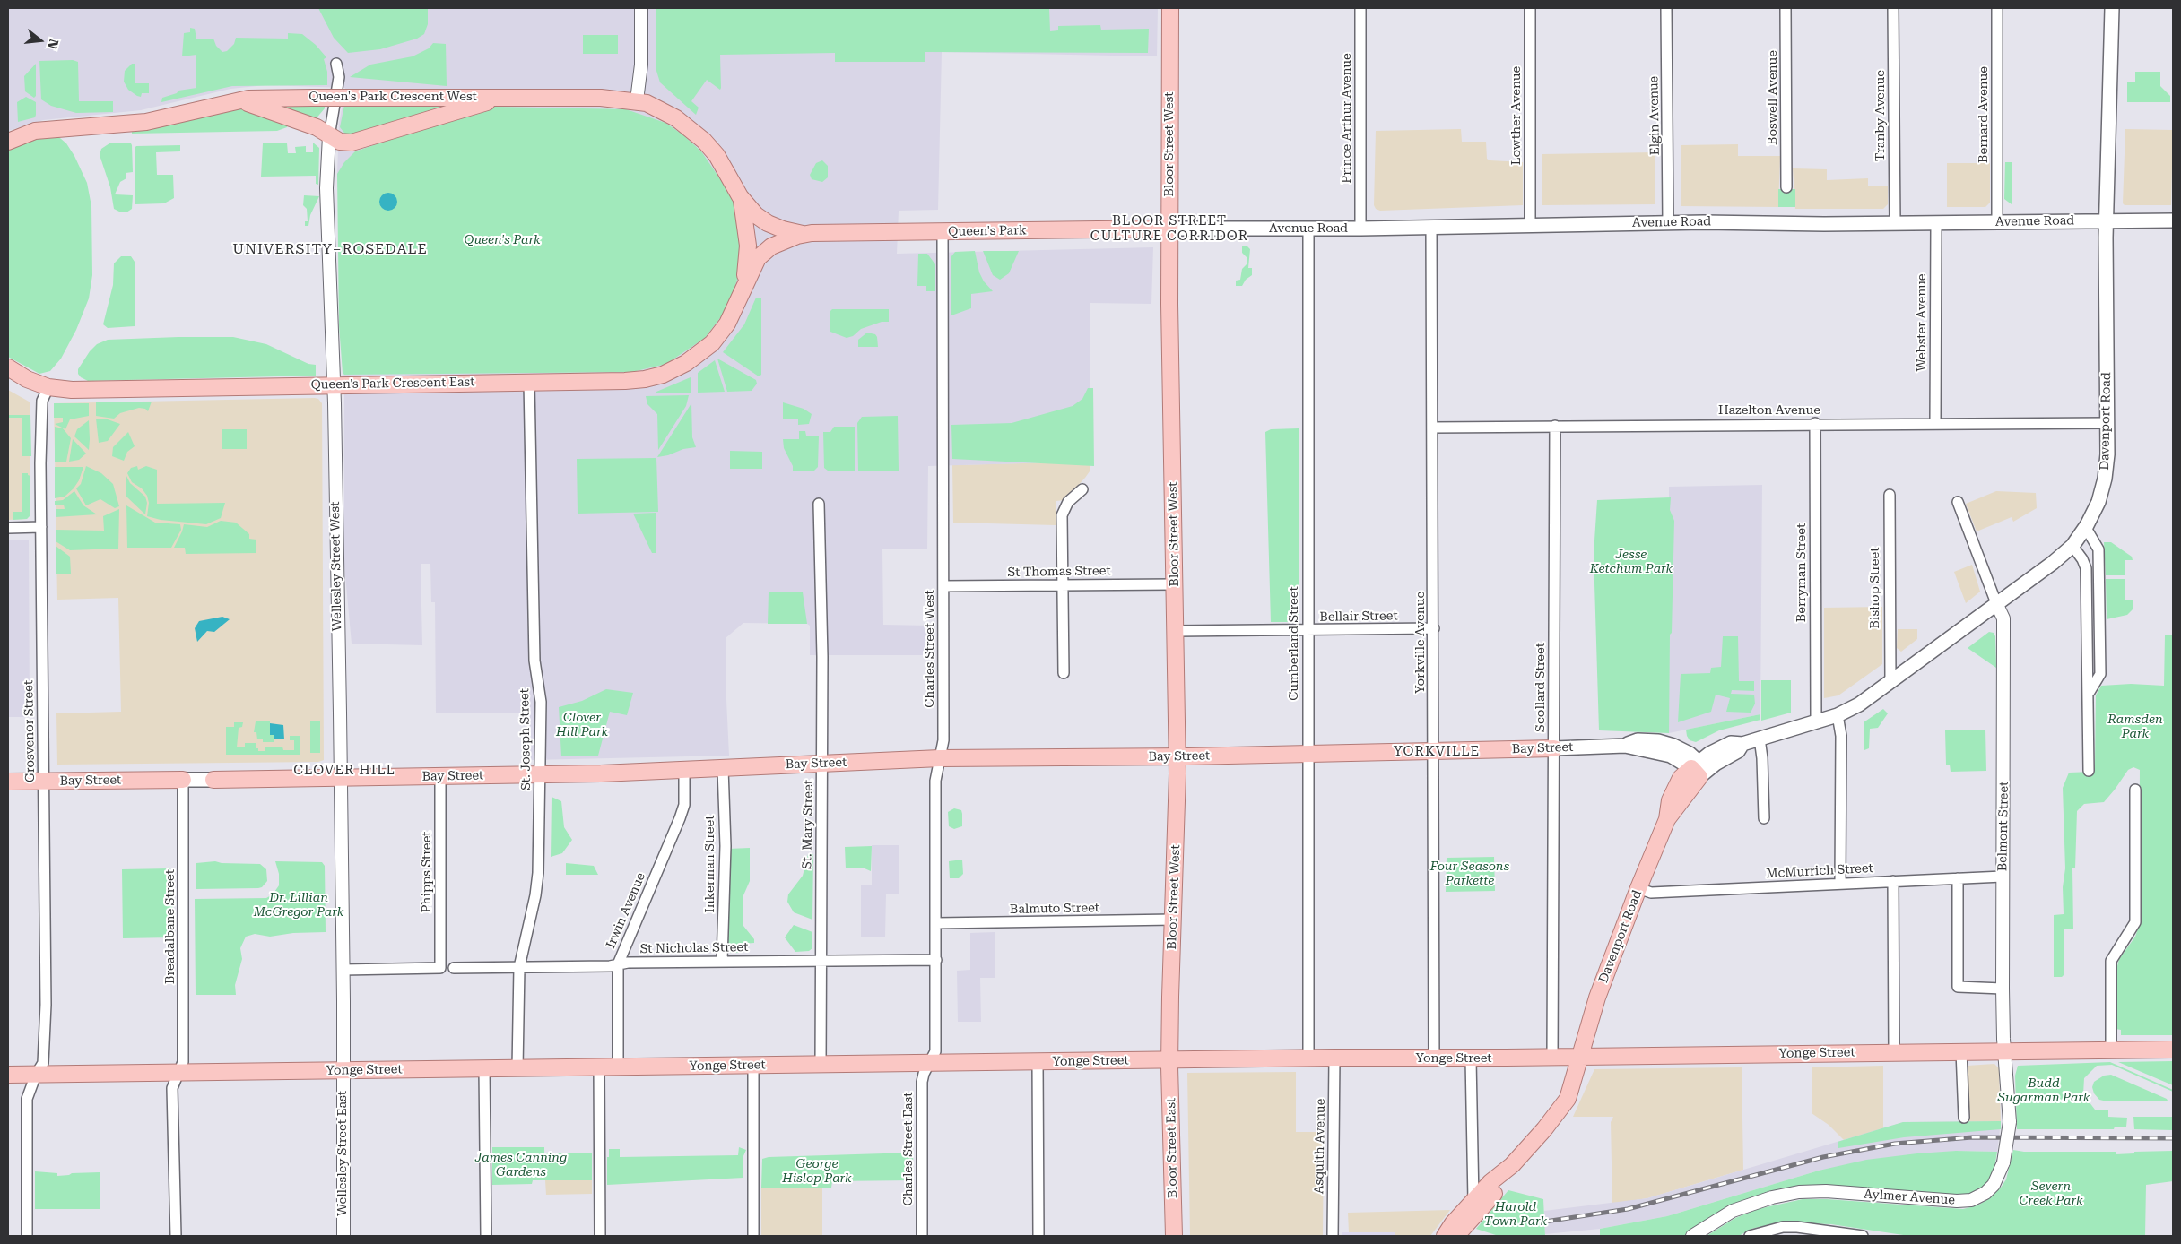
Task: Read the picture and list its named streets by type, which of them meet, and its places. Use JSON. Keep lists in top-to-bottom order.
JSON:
{
  "streets": {
    "main road": [
      "Queen's Park Crescent West",
      "Bloor Street West",
      "Avenue Road",
      "Queen's Park",
      "Queen's Park Crescent East",
      "Davenport Road",
      "Bay Street",
      "Yonge Street",
      "Bloor Street East"
    ],
    "street": [
      "Boswell Avenue",
      "Bernard Avenue",
      "Lowther Avenue",
      "Elgin Avenue",
      "Tranby Avenue",
      "Prince Arthur Avenue",
      "Webster Avenue",
      "Hazelton Avenue",
      "Wellesley Street West",
      "St Thomas Street",
      "Berryman Street",
      "Bishop Street",
      "Bellair Street",
      "Yorkville Avenue",
      "Cumberland Street",
      "Charles Street West",
      "Scollard Street",
      "Grosvenor Street",
      "St. Joseph Street",
      "St. Mary Street",
      "Belmont Street",
      "Inkerman Street",
      "McMurrich Street",
      "Phipps Street",
      "Balmuto Street",
      "Irwin Avenue",
      "Breadalbane Street",
      "St Nicholas Street",
      "Asquith Avenue",
      "Charles Street East",
      "Wellesley Street East",
      "Aylmer Avenue"
    ]
  },
  "crossings": [
    ["Queen's Park Crescent West", "Queen's Park"],
    ["Bernard Avenue", "Avenue Road"],
    ["Lowther Avenue", "Avenue Road"],
    ["Elgin Avenue", "Avenue Road"],
    ["Tranby Avenue", "Avenue Road"],
    ["Prince Arthur Avenue", "Avenue Road"],
    ["Bloor Street West", "Avenue Road"],
    ["Bloor Street West", "Queen's Park"],
    ["Bloor Street West", "St Thomas Street"],
    ["Bloor Street West", "Bellair Street"],
    ["Bloor Street West", "Bay Street"],
    ["Bloor Street West", "Balmuto Street"],
    ["Bloor Street West", "Yonge Street"],
    ["Bloor Street West", "Bloor Street East"],
    ["Avenue Road", "Queen's Park"],
    ["Avenue Road", "Webster Avenue"],
    ["Avenue Road", "Davenport Road"],
    ["Avenue Road", "Yorkville Avenue"],
    ["Avenue Road", "Cumberland Street"],
    ["Queen's Park", "Queen's Park Crescent East"],
    ["Queen's Park", "Charles Street West"],
    ["Webster Avenue", "Hazelton Avenue"],
    ["Queen's Park Crescent East", "Wellesley Street West"],
    ["Queen's Park Crescent East", "Grosvenor Street"],
    ["Queen's Park Crescent East", "St. Joseph Street"],
    ["Hazelton Avenue", "Davenport Road"],
    ["Hazelton Avenue", "Berryman Street"],
    ["Hazelton Avenue", "Yorkville Avenue"],
    ["Hazelton Avenue", "Scollard Street"],
    ["Davenport Road", "Berryman Street"],
    ["Davenport Road", "Bishop Street"],
    ["Davenport Road", "Bay Street"],
    ["Davenport Road", "Belmont Street"],
    ["Davenport Road", "McMurrich Street"],
    ["Davenport Road", "Yonge Street"],
    ["Wellesley Street West", "Bay Street"],
    ["Wellesley Street West", "Phipps Street"],
    ["Wellesley Street West", "Yonge Street"],
    ["Wellesley Street West", "Wellesley Street East"],
    ["St Thomas Street", "Charles Street West"],
    ["Bellair Street", "Yorkville Avenue"],
    ["Bellair Street", "Cumberland Street"],
    ["Yorkville Avenue", "Bay Street"],
    ["Yorkville Avenue", "Yonge Street"],
    ["Cumberland Street", "Bay Street"],
    ["Cumberland Street", "Yonge Street"],
    ["Charles Street West", "Bay Street"],
    ["Charles Street West", "Balmuto Street"],
    ["Charles Street West", "St Nicholas Street"],
    ["Charles Street West", "Yonge Street"],
    ["Charles Street West", "Charles Street East"],
    ["Scollard Street", "Bay Street"],
    ["Scollard Street", "Yonge Street"],
    ["Grosvenor Street", "Bay Street"],
    ["Grosvenor Street", "Yonge Street"],
    ["St. Joseph Street", "Bay Street"],
    ["St. Joseph Street", "St Nicholas Street"],
    ["St. Joseph Street", "Yonge Street"],
    ["Bay Street", "St. Mary Street"],
    ["Bay Street", "Inkerman Street"],
    ["Bay Street", "Phipps Street"],
    ["Bay Street", "Irwin Avenue"],
    ["Bay Street", "Breadalbane Street"],
    ["St. Mary Street", "St Nicholas Street"],
    ["St. Mary Street", "Yonge Street"],
    ["Belmont Street", "McMurrich Street"],
    ["Belmont Street", "Yonge Street"],
    ["Belmont Street", "Aylmer Avenue"],
    ["Inkerman Street", "St Nicholas Street"],
    ["Irwin Avenue", "St Nicholas Street"],
    ["Irwin Avenue", "Yonge Street"],
    ["Breadalbane Street", "Yonge Street"],
    ["Yonge Street", "Asquith Avenue"],
    ["Yonge Street", "Bloor Street East"],
    ["Yonge Street", "Charles Street East"],
    ["Yonge Street", "Wellesley Street East"],
    ["Yonge Street", "Aylmer Avenue"]
  ],
  "districts": [
    "BLOOR STREET CULTURE CORRIDOR",
    "UNIVERSITY–ROSEDALE",
    "YORKVILLE",
    "CLOVER HILL"
  ],
  "parks": [
    "Queen's Park",
    "Jesse Ketchum Park",
    "Clover Hill Park",
    "Ramsden Park",
    "Four Seasons Parkette",
    "Dr. Lillian McGregor Park",
    "Budd Sugarman Park",
    "James Canning Gardens",
    "George Hislop Park",
    "Severn Creek Park",
    "Harold Town Park"
  ],
  "north": "right"
}
